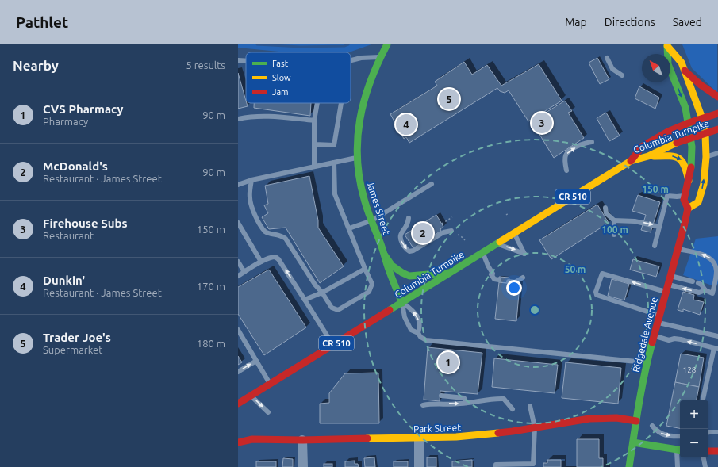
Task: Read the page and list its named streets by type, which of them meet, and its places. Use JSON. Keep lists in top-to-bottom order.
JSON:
{
  "streets": {
    "main road": [
      "Columbia Turnpike",
      "CR 510",
      "James Street",
      "Ridgedale Avenue",
      "Park Street"
    ]
  },
  "crossings": [
    ["Columbia Turnpike", "James Street"],
    ["Columbia Turnpike", "Ridgedale Avenue"],
    ["Ridgedale Avenue", "Park Street"]
  ],
  "house_numbers": ["128"],
  "legend": ["Fast", "Slow", "Jam"],
  "north": "top left",
  "page": {
    "header": "Pathlet",
    "nav": ["Map", "Directions", "Saved"],
    "heading": ["Nearby", "5 results"],
    "list": [
      {
        "mark": "1",
        "name": "CVS Pharmacy",
        "note": "Pharmacy",
        "value": "90 m"
      },
      {
        "mark": "2",
        "name": "McDonald's",
        "note": "Restaurant · James Street",
        "value": "90 m"
      },
      {
        "mark": "3",
        "name": "Firehouse Subs",
        "note": "Restaurant",
        "value": "150 m"
      },
      {
        "mark": "4",
        "name": "Dunkin'",
        "note": "Restaurant · James Street",
        "value": "170 m"
      },
      {
        "mark": "5",
        "name": "Trader Joe's",
        "note": "Supermarket",
        "value": "180 m"
      }
    ],
    "pins": [
      "5",
      "3",
      "4",
      "2",
      "1"
    ],
    "map_buttons": ["+", "−"]
  },
  "rings": ["150 m", "100 m", "50 m"]
}
